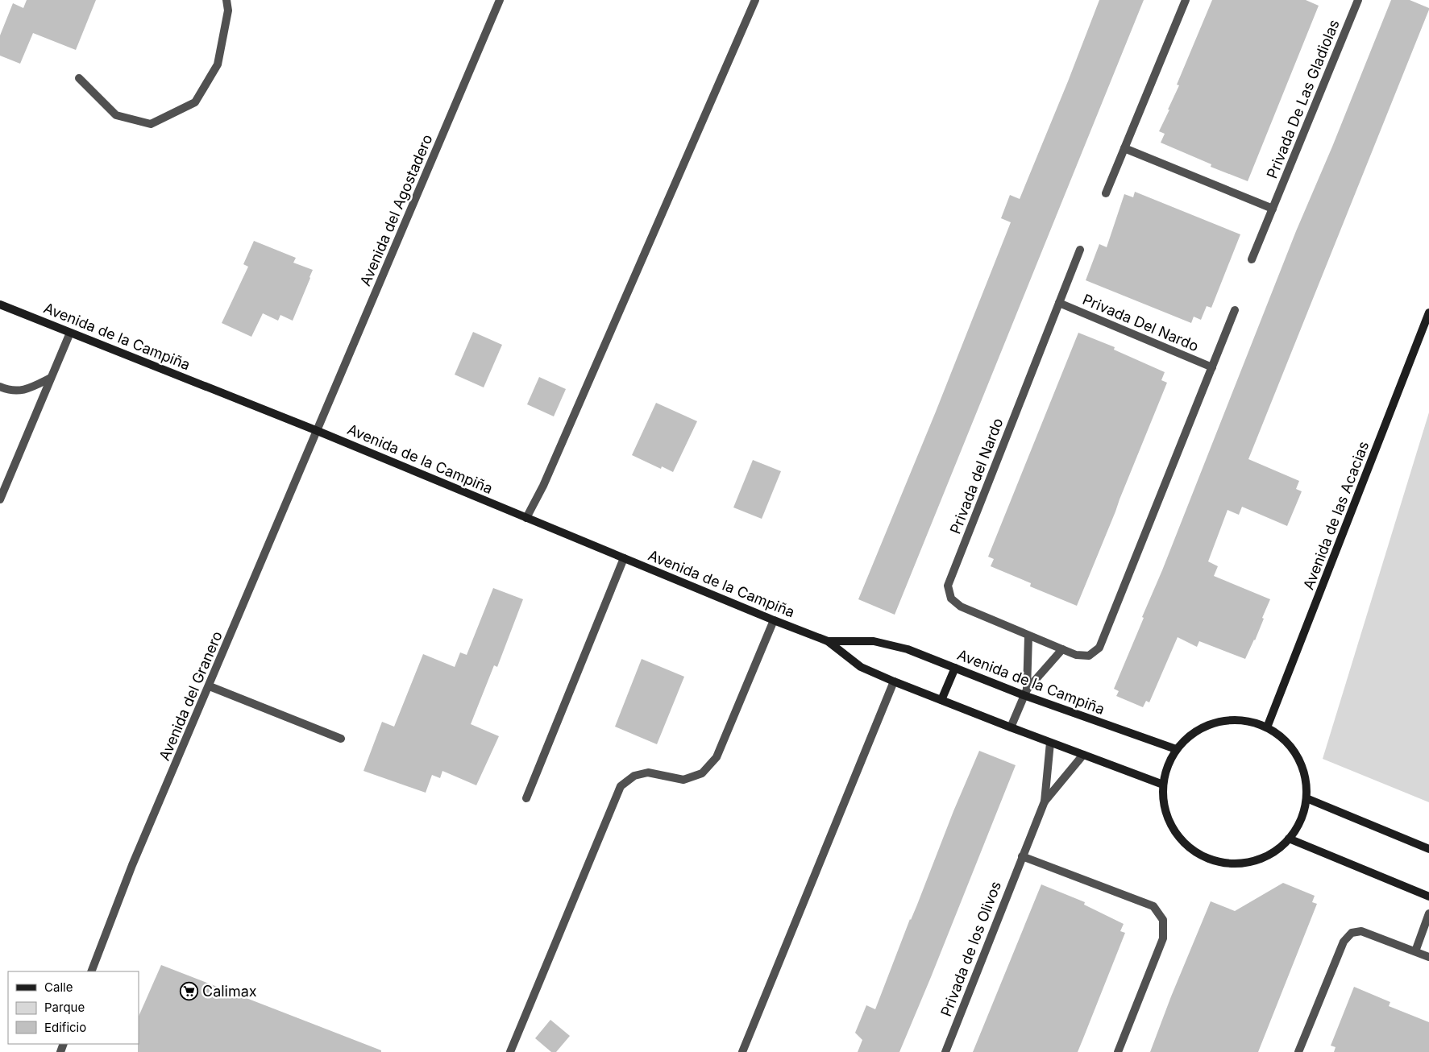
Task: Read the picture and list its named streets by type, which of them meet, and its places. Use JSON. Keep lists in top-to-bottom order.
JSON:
{
  "streets": {
    "street": [
      "Privada De Las Gladiolas",
      "Avenida del Agostadero",
      "Privada Del Nardo",
      "Avenida de la Campiña",
      "Privada del Nardo",
      "Avenida de las Acacias",
      "Avenida del Granero",
      "Privada de los Olivos"
    ]
  },
  "crossings": [
    ["Avenida del Agostadero", "Avenida de la Campiña"],
    ["Avenida del Agostadero", "Avenida del Granero"],
    ["Privada Del Nardo", "Privada del Nardo"],
    ["Avenida de la Campiña", "Avenida de las Acacias"],
    ["Avenida de la Campiña", "Avenida del Granero"],
    ["Avenida de la Campiña", "Privada de los Olivos"]
  ],
  "places": {
    "supermarket": ["Calimax"]
  },
  "legend": ["Calle", "Parque", "Edificio"]
}
